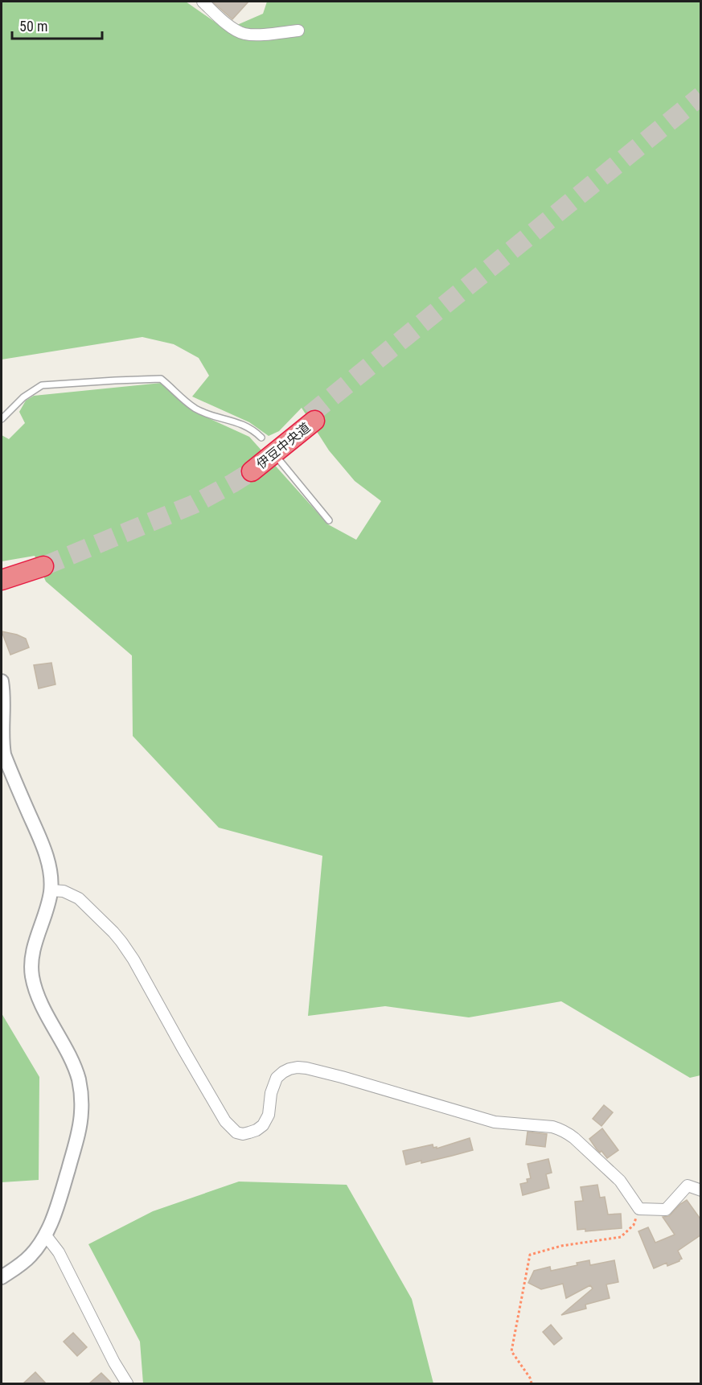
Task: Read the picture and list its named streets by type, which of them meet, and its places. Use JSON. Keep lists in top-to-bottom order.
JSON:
{
  "streets": {
    "highway": ["伊豆中央道"]
  },
  "scale_bar": "50 m"
}
